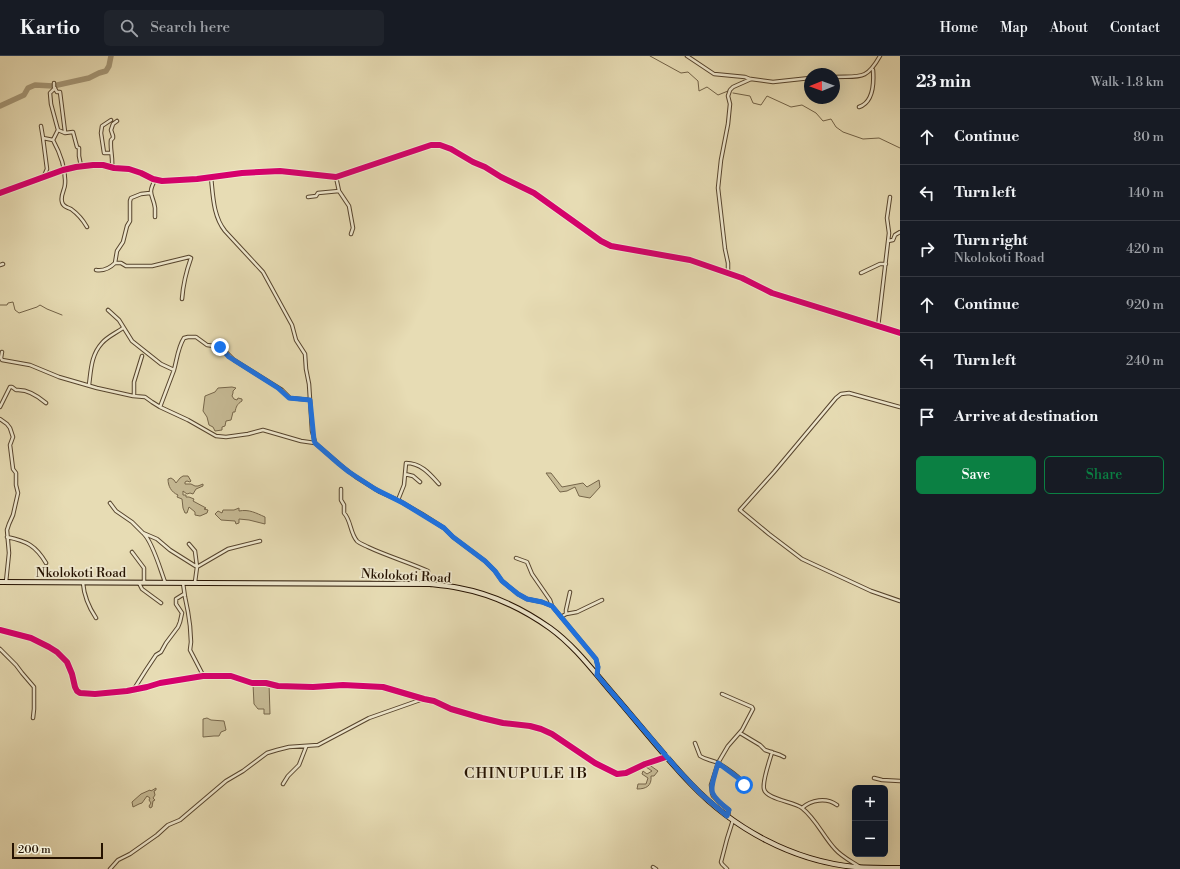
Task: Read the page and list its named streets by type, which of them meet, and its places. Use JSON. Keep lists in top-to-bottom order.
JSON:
{
  "streets": {
    "main road": ["Nkolokoti Road"]
  },
  "districts": ["CHINUPULE 1B"],
  "scale_bar": "200 m",
  "north": "left",
  "page": {
    "header": "Kartio",
    "search": "Search here",
    "nav": [
      "Home",
      "Map",
      "About",
      "Contact"
    ],
    "heading": ["23 min", "Walk · 1.8 km"],
    "list": [
      ["Continue", "80 m"],
      ["Turn left", "140 m"],
      ["Turn right", "Nkolokoti Road", "420 m"],
      ["Continue", "920 m"],
      ["Turn left", "240 m"],
      "Arrive at destination"
    ],
    "buttons": ["Save", "Share"],
    "map_buttons": ["+", "−"],
    "scale": "200 m"
  }
}
